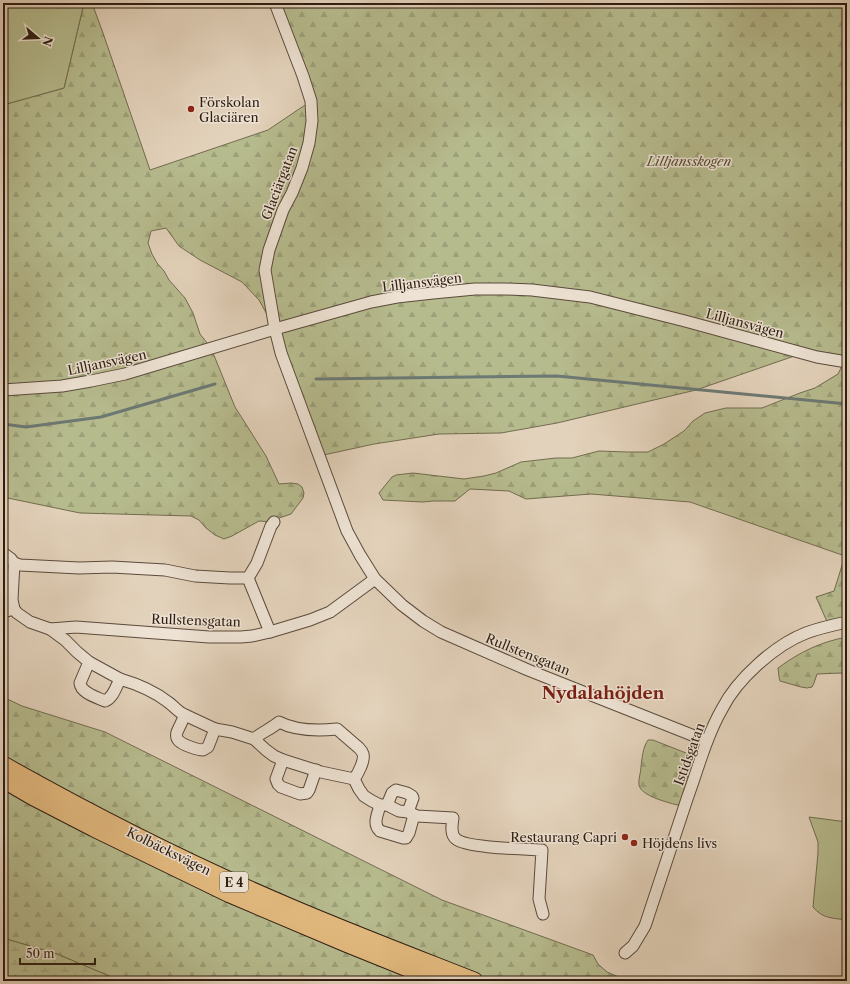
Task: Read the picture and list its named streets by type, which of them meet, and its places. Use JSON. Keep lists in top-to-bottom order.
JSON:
{
  "streets": {
    "highway": ["Kolbäcksvägen", "E 4"],
    "street": [
      "Glaciärgatan",
      "Lilljansvägen",
      "Rullstensgatan",
      "Istidsgatan"
    ]
  },
  "crossings": [
    ["Glaciärgatan", "Lilljansvägen"],
    ["Glaciärgatan", "Rullstensgatan"],
    ["Lilljansvägen", "Rullstensgatan"],
    ["Rullstensgatan", "Istidsgatan"]
  ],
  "districts": ["Nydalahöjden"],
  "parks": ["Lilljansskogen"],
  "places": ["Förskolan Glaciären", "Restaurang Capri", "Höjdens livs"],
  "scale_bar": "50 m",
  "north": "right"
}
